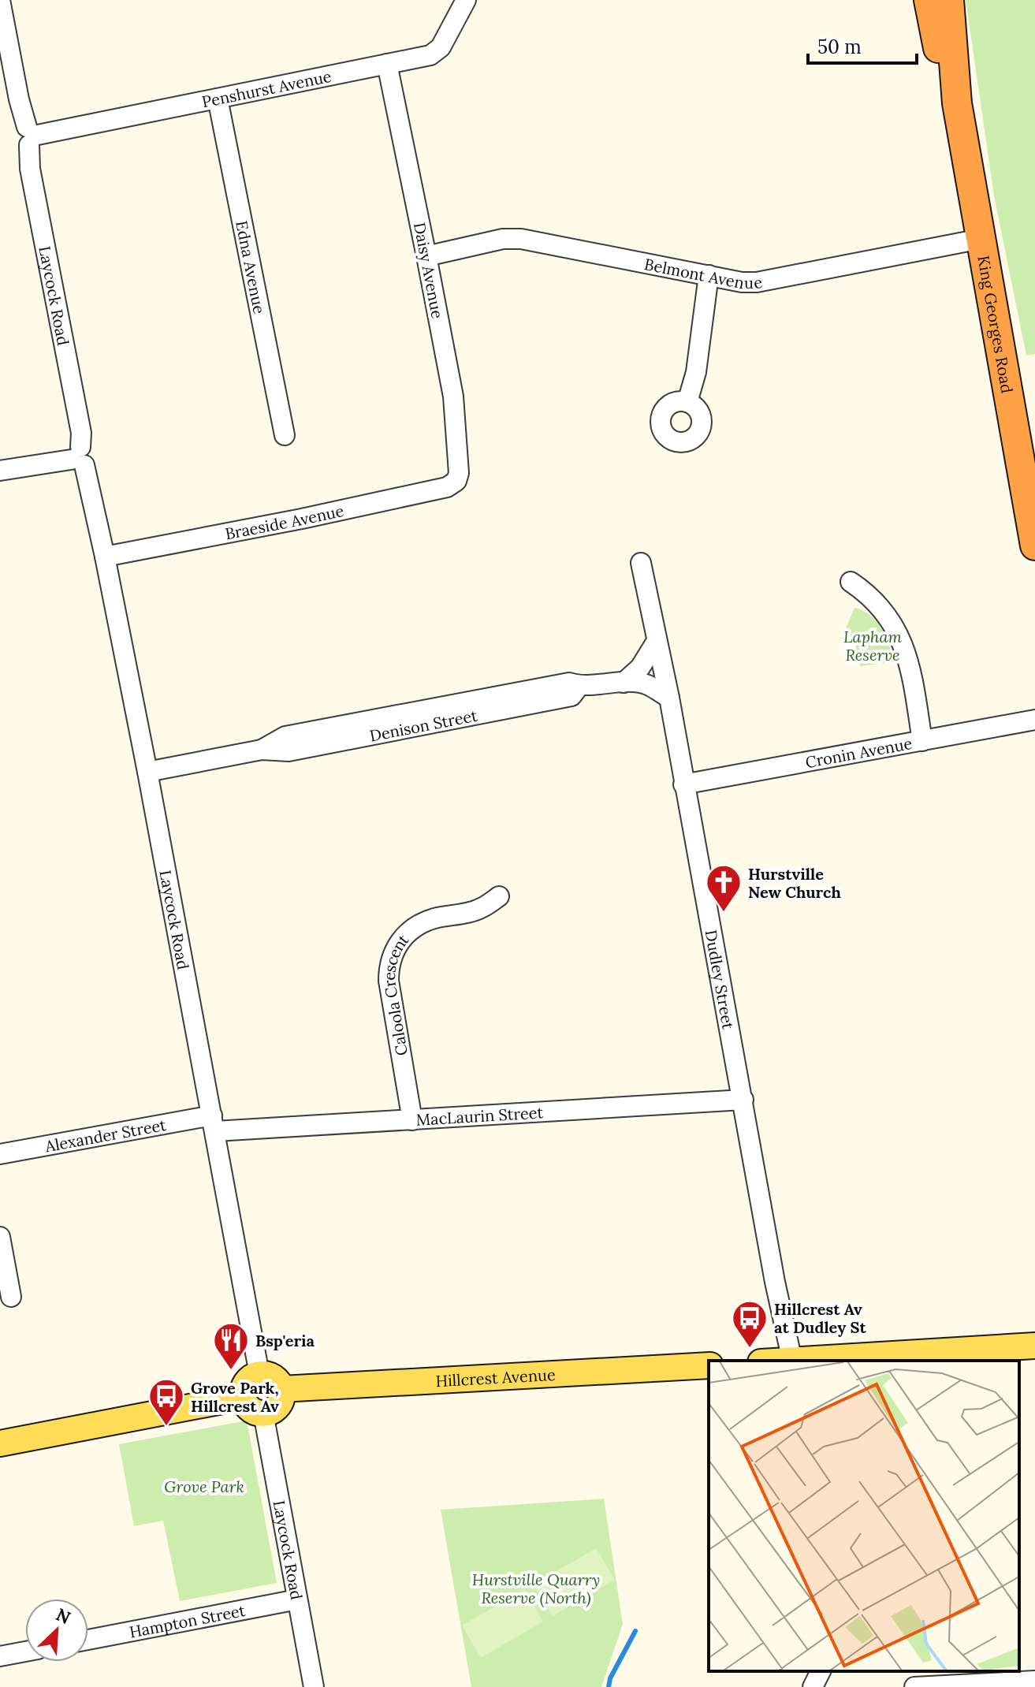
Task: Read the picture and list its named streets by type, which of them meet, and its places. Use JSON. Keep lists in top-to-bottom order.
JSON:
{
  "streets": {
    "highway": ["King Georges Road"],
    "main road": ["Hillcrest Avenue"],
    "street": [
      "Penshurst Avenue",
      "Edna Avenue",
      "Daisy Avenue",
      "Belmont Avenue",
      "Laycock Road",
      "Braeside Avenue",
      "Denison Street",
      "Cronin Avenue",
      "Dudley Street",
      "Caloola Crescent",
      "MacLaurin Street",
      "Alexander Street",
      "Hampton Street"
    ]
  },
  "crossings": [
    ["Penshurst Avenue", "Edna Avenue"],
    ["Penshurst Avenue", "Daisy Avenue"],
    ["Penshurst Avenue", "Laycock Road"],
    ["Daisy Avenue", "Belmont Avenue"],
    ["Daisy Avenue", "Braeside Avenue"],
    ["Belmont Avenue", "King Georges Road"],
    ["Laycock Road", "Braeside Avenue"],
    ["Laycock Road", "Denison Street"],
    ["Laycock Road", "MacLaurin Street"],
    ["Laycock Road", "Alexander Street"],
    ["Laycock Road", "Hillcrest Avenue"],
    ["Laycock Road", "Hampton Street"],
    ["Denison Street", "Dudley Street"],
    ["Cronin Avenue", "Dudley Street"],
    ["Dudley Street", "MacLaurin Street"],
    ["Caloola Crescent", "MacLaurin Street"],
    ["MacLaurin Street", "Alexander Street"]
  ],
  "parks": ["Lapham Reserve", "Grove Park", "Hurstville Quarry Reserve (North)"],
  "places": {
    "church": ["Hurstville New Church"],
    "bus stop": ["Hillcrest Av at Dudley St", "Grove Park, Hillcrest Av"],
    "restaurant": ["Bsp'eria"]
  },
  "scale_bar": "50 m",
  "north": "top right"
}
